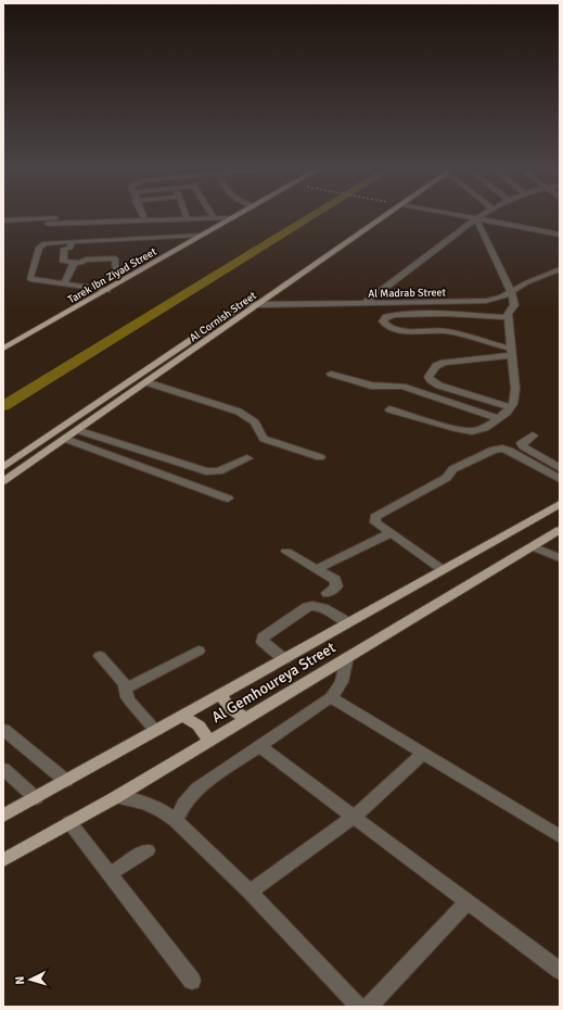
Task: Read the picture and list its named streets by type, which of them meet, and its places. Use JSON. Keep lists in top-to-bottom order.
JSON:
{
  "streets": {
    "main road": ["Tarek Ibn Ziyad Street", "Al Cornish Street", "Al Gemhoureya Street"],
    "street": ["Al Madrab Street"]
  },
  "crossings": [
    ["Al Madrab Street", "Al Cornish Street"]
  ],
  "north": "left"
}
